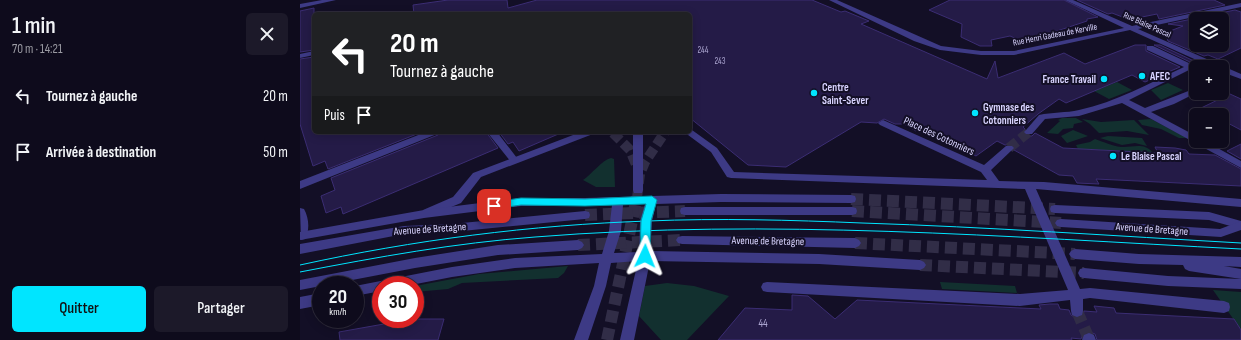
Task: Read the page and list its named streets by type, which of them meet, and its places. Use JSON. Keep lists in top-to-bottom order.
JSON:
{
  "streets": {
    "street": [
      "Rue Blaise Pascal",
      "Rue Henri Gadeau de Kerville",
      "Place des Cotonniers",
      "Avenue de Bretagne"
    ]
  },
  "crossings": [
    ["Rue Blaise Pascal", "Rue Henri Gadeau de Kerville"]
  ],
  "places": [
    "AFEC",
    "France Travail",
    "Centre Saint-Sever",
    "Gymnase des Cotonniers",
    "Le Blaise Pascal"
  ],
  "house_numbers": ["244", "243", "44"],
  "page": {
    "heading": ["1 min", "70 m · 14:21"],
    "map_buttons": ["+", "−"],
    "turn": ["20 m", "Tournez à gauche"],
    "list": [
      {
        "name": "Tournez à gauche",
        "value": "20 m"
      },
      {
        "name": "Arrivée à destination",
        "value": "50 m"
      }
    ],
    "then": "Puis",
    "speed": "20 km/h",
    "limit": "30",
    "buttons": ["Quitter", "Partager"]
  }
}
